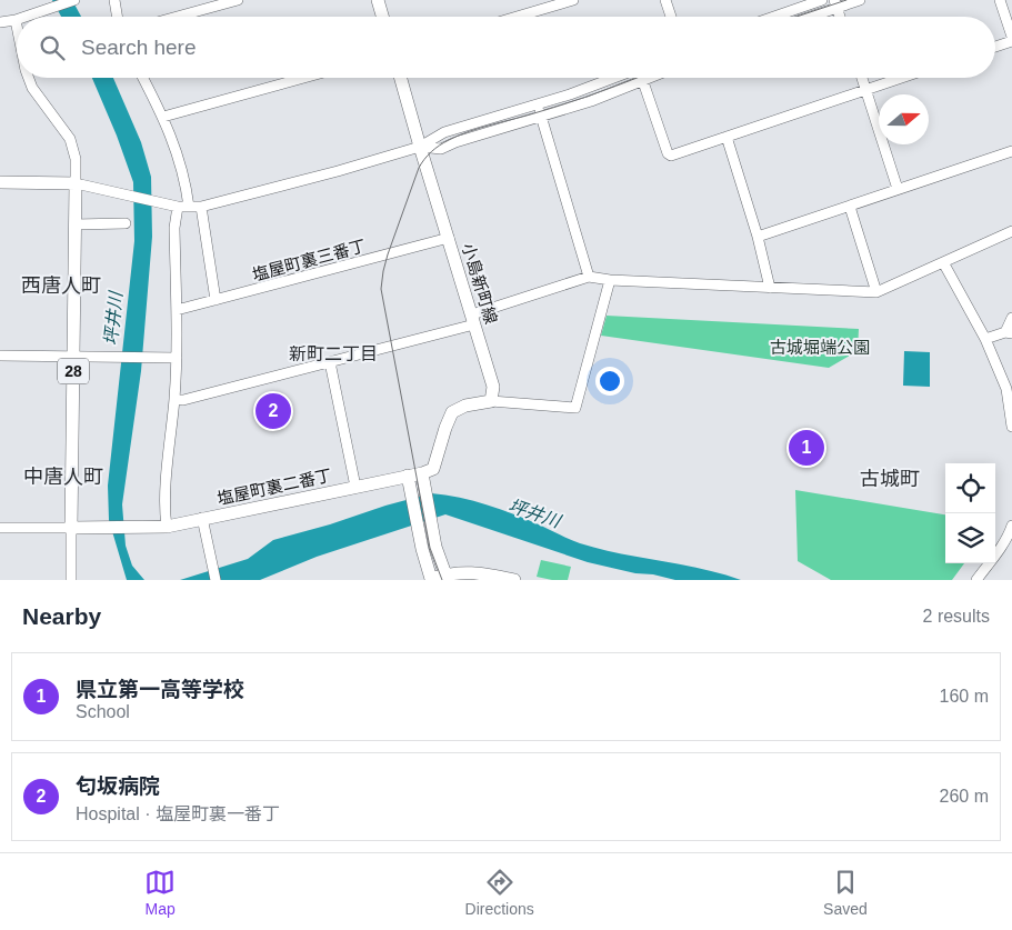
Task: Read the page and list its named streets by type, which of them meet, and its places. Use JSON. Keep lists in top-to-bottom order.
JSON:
{
  "streets": {
    "main road": ["小島新町線", "28", "塩屋町裏二番丁"],
    "street": ["塩屋町裏三番丁"]
  },
  "crossings": [
    ["塩屋町裏三番丁", "小島新町線"],
    ["28", "塩屋町裏二番丁"]
  ],
  "districts": [
    "西唐人町",
    "新町二丁目",
    "中唐人町",
    "古城町"
  ],
  "water": ["坪井川"],
  "parks": ["古城堀端公園"],
  "north": "right",
  "page": {
    "search": "Search here",
    "pins": ["2", "1"],
    "heading": ["Nearby", "2 results"],
    "list": [
      {
        "mark": "1",
        "name": "県立第一高等学校",
        "note": "School",
        "value": "160 m"
      },
      {
        "mark": "2",
        "name": "匂坂病院",
        "note": "Hospital · 塩屋町裏一番丁",
        "value": "260 m"
      }
    ],
    "nav": ["Map", "Directions", "Saved"]
  }
}
